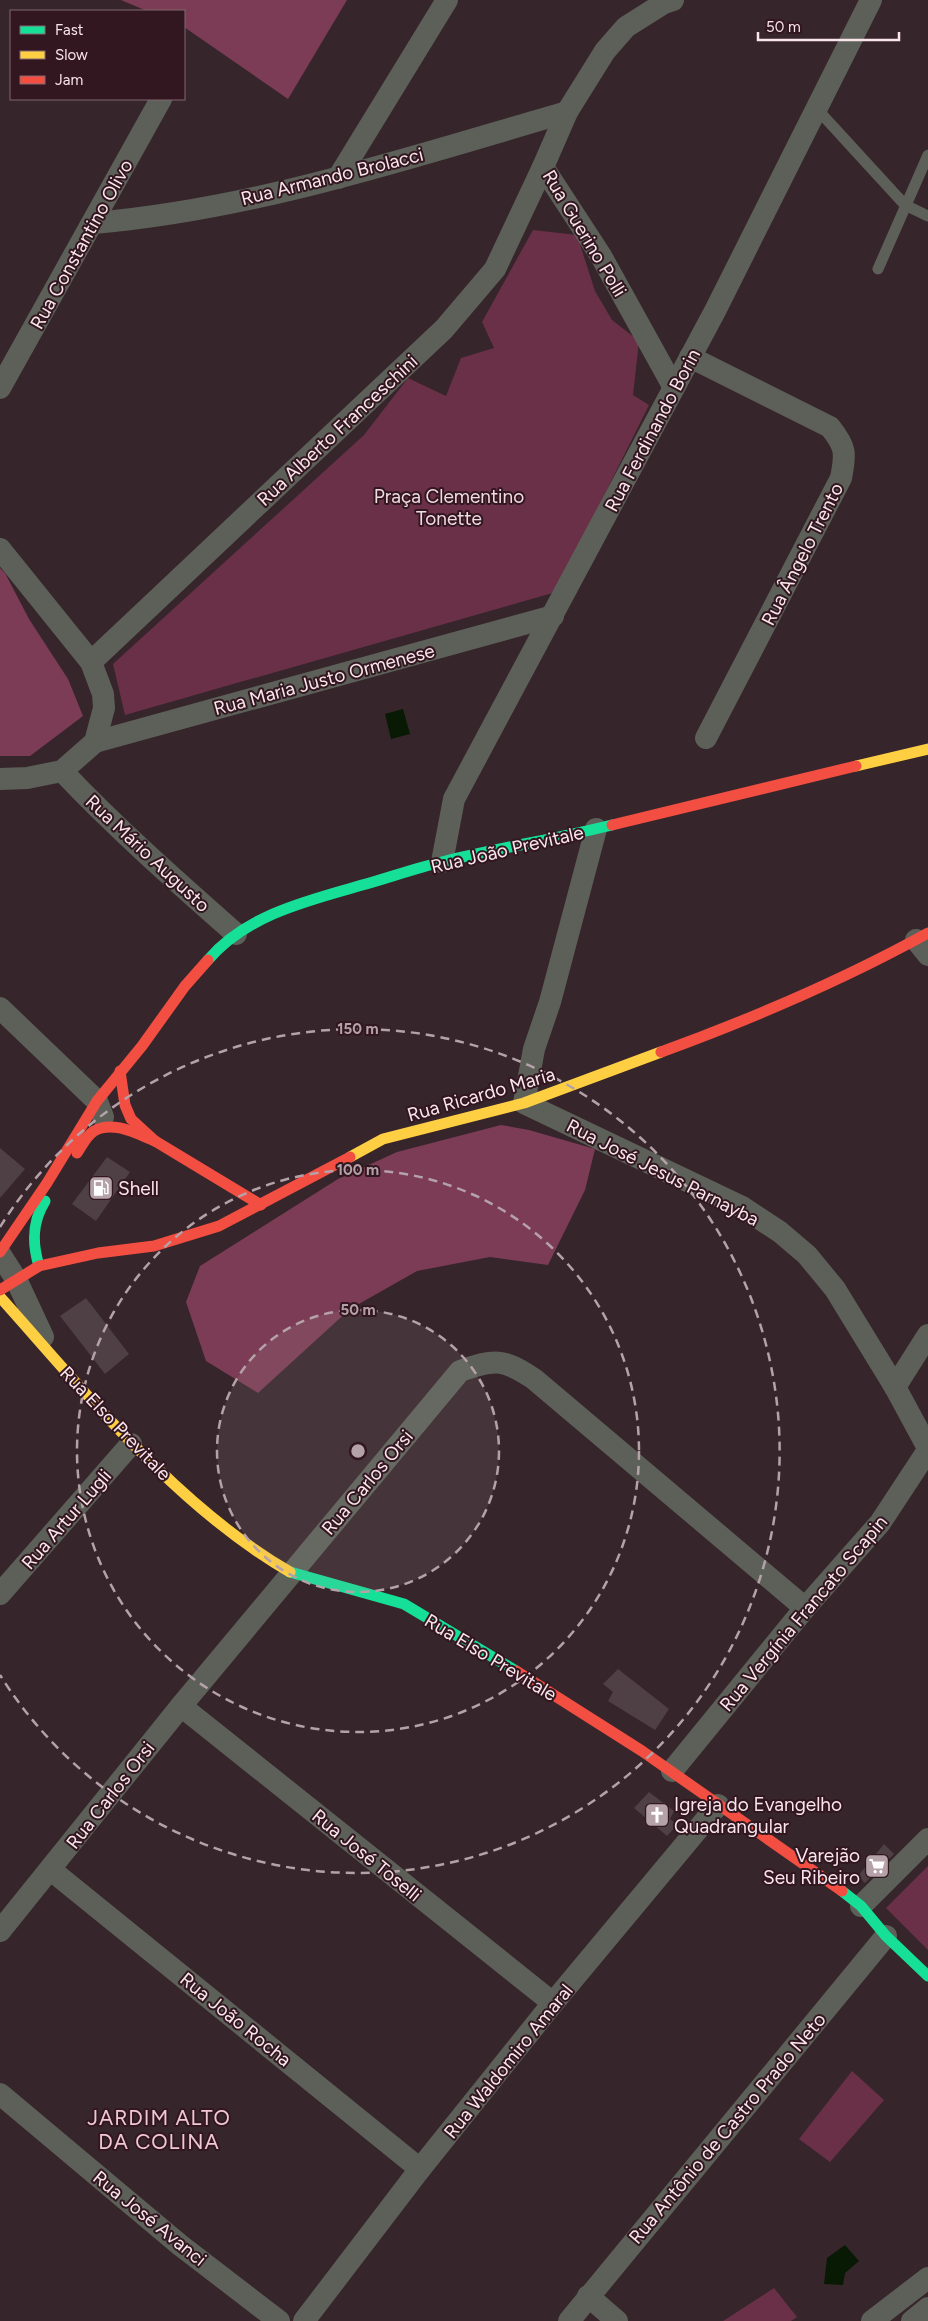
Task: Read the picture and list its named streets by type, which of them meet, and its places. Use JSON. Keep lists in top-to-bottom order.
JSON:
{
  "streets": {
    "main road": ["Rua João Previtale", "Rua Ricardo Maria", "Rua Elso Previtale"],
    "street": [
      "Rua Armando Brolacci",
      "Rua Guerino Polli",
      "Rua Constantino Olivo",
      "Rua Alberto Franceschini",
      "Rua Ferdinando Borin",
      "Rua Ângelo Trento",
      "Rua Maria Justo Ormenese",
      "Rua Mário Augusto",
      "Rua José Jesus Parnayba",
      "Rua Carlos Orsi",
      "Rua Artur Lugli",
      "Rua Vergínia Francato Scapin",
      "Rua José Toselli",
      "Rua João Rocha",
      "Rua Waldomiro Amaral",
      "Rua Antônio de Castro Prado Neto",
      "Rua José Avanci"
    ]
  },
  "crossings": [
    ["Rua Armando Brolacci", "Rua Guerino Polli"],
    ["Rua Armando Brolacci", "Rua Constantino Olivo"],
    ["Rua Guerino Polli", "Rua Alberto Franceschini"],
    ["Rua Guerino Polli", "Rua Ferdinando Borin"],
    ["Rua Ferdinando Borin", "Rua Ângelo Trento"],
    ["Rua Ferdinando Borin", "Rua Maria Justo Ormenese"],
    ["Rua Ferdinando Borin", "Rua João Previtale"],
    ["Rua João Previtale", "Rua Mário Augusto"],
    ["Rua Ricardo Maria", "Rua José Jesus Parnayba"],
    ["Rua José Jesus Parnayba", "Rua Vergínia Francato Scapin"],
    ["Rua Elso Previtale", "Rua Carlos Orsi"],
    ["Rua Elso Previtale", "Rua Artur Lugli"],
    ["Rua Elso Previtale", "Rua Vergínia Francato Scapin"],
    ["Rua Elso Previtale", "Rua Waldomiro Amaral"],
    ["Rua Elso Previtale", "Rua Antônio de Castro Prado Neto"],
    ["Rua Carlos Orsi", "Rua Vergínia Francato Scapin"],
    ["Rua Carlos Orsi", "Rua José Toselli"],
    ["Rua Carlos Orsi", "Rua João Rocha"],
    ["Rua José Toselli", "Rua Waldomiro Amaral"],
    ["Rua João Rocha", "Rua Waldomiro Amaral"]
  ],
  "districts": ["JARDIM ALTO DA COLINA"],
  "parks": ["Praça Clementino Tonette"],
  "places": {
    "fuel station": ["Shell"],
    "church": ["Igreja do Evangelho Quadrangular"],
    "supermarket": ["Varejão Seu Ribeiro"]
  },
  "legend": ["Fast", "Slow", "Jam"],
  "scale_bar": "50 m",
  "rings": ["150 m", "100 m", "50 m"]
}
